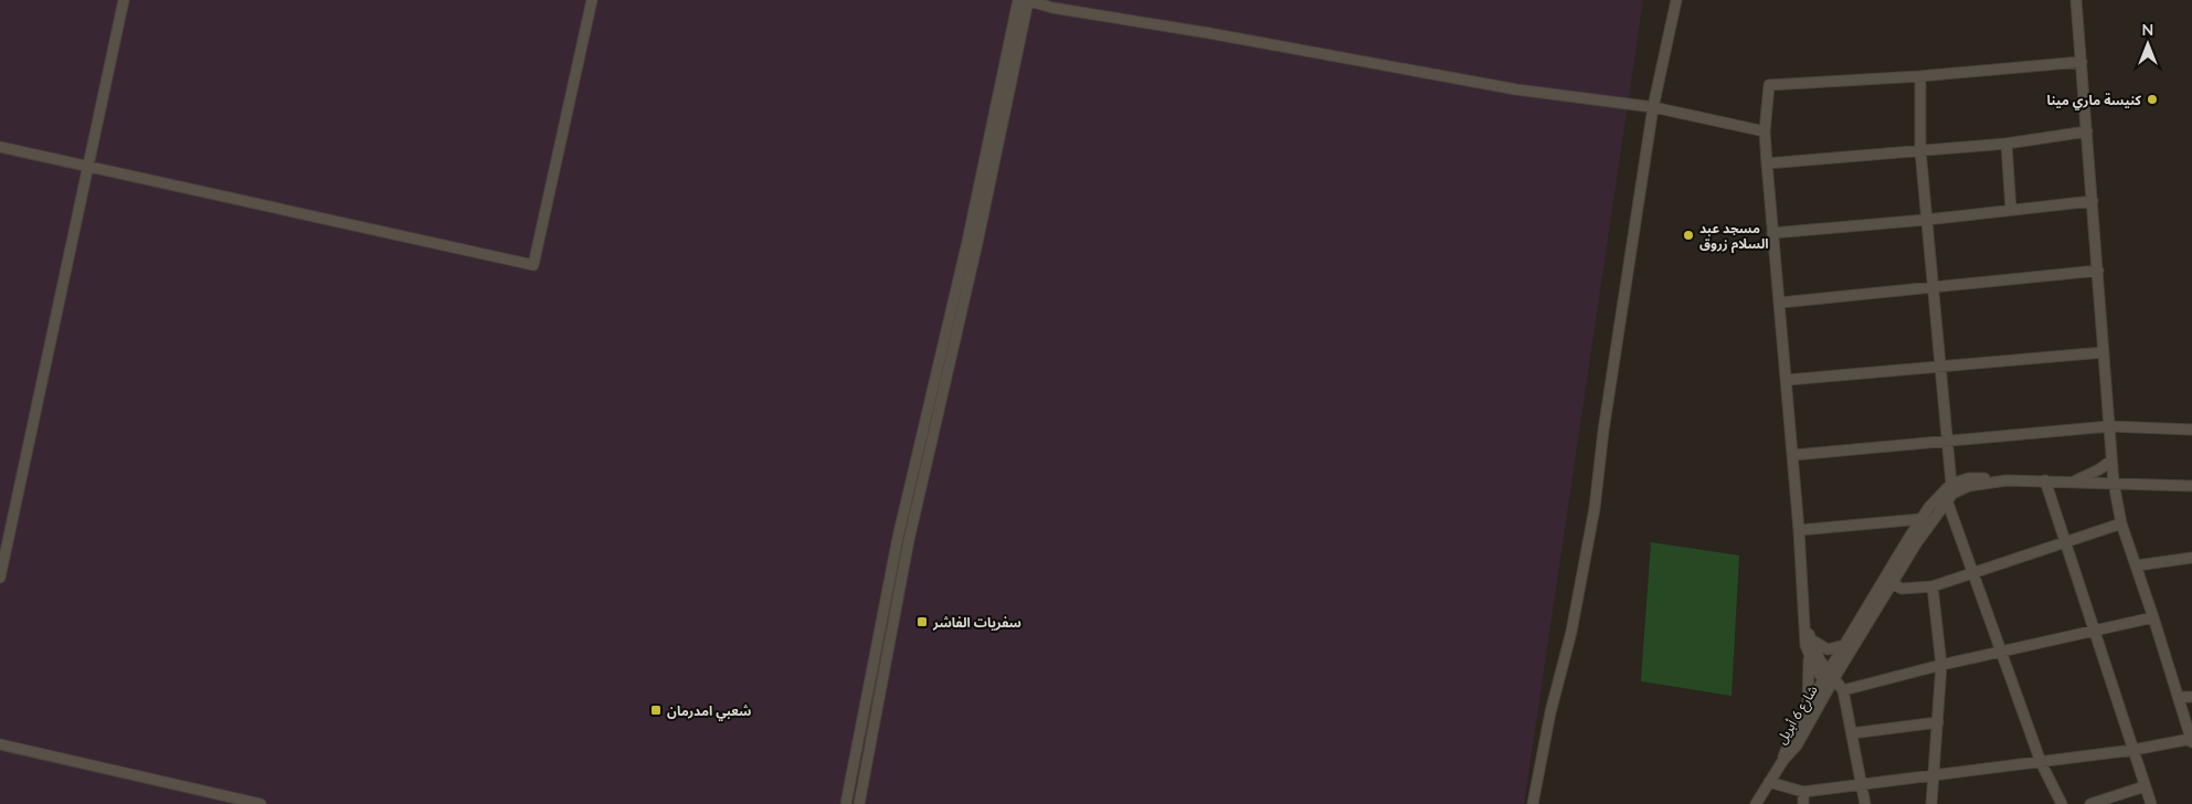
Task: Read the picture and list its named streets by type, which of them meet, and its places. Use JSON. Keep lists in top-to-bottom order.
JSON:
{
  "streets": {
    "street": ["شارع 6 أبريل"]
  },
  "places": {
    "other": ["كنيسة ماري مينا", "مسجد عبد السلام زروق"],
    "transit": ["سفريات الفاشر", "شعبي امدرمان"]
  },
  "north": "top"
}
